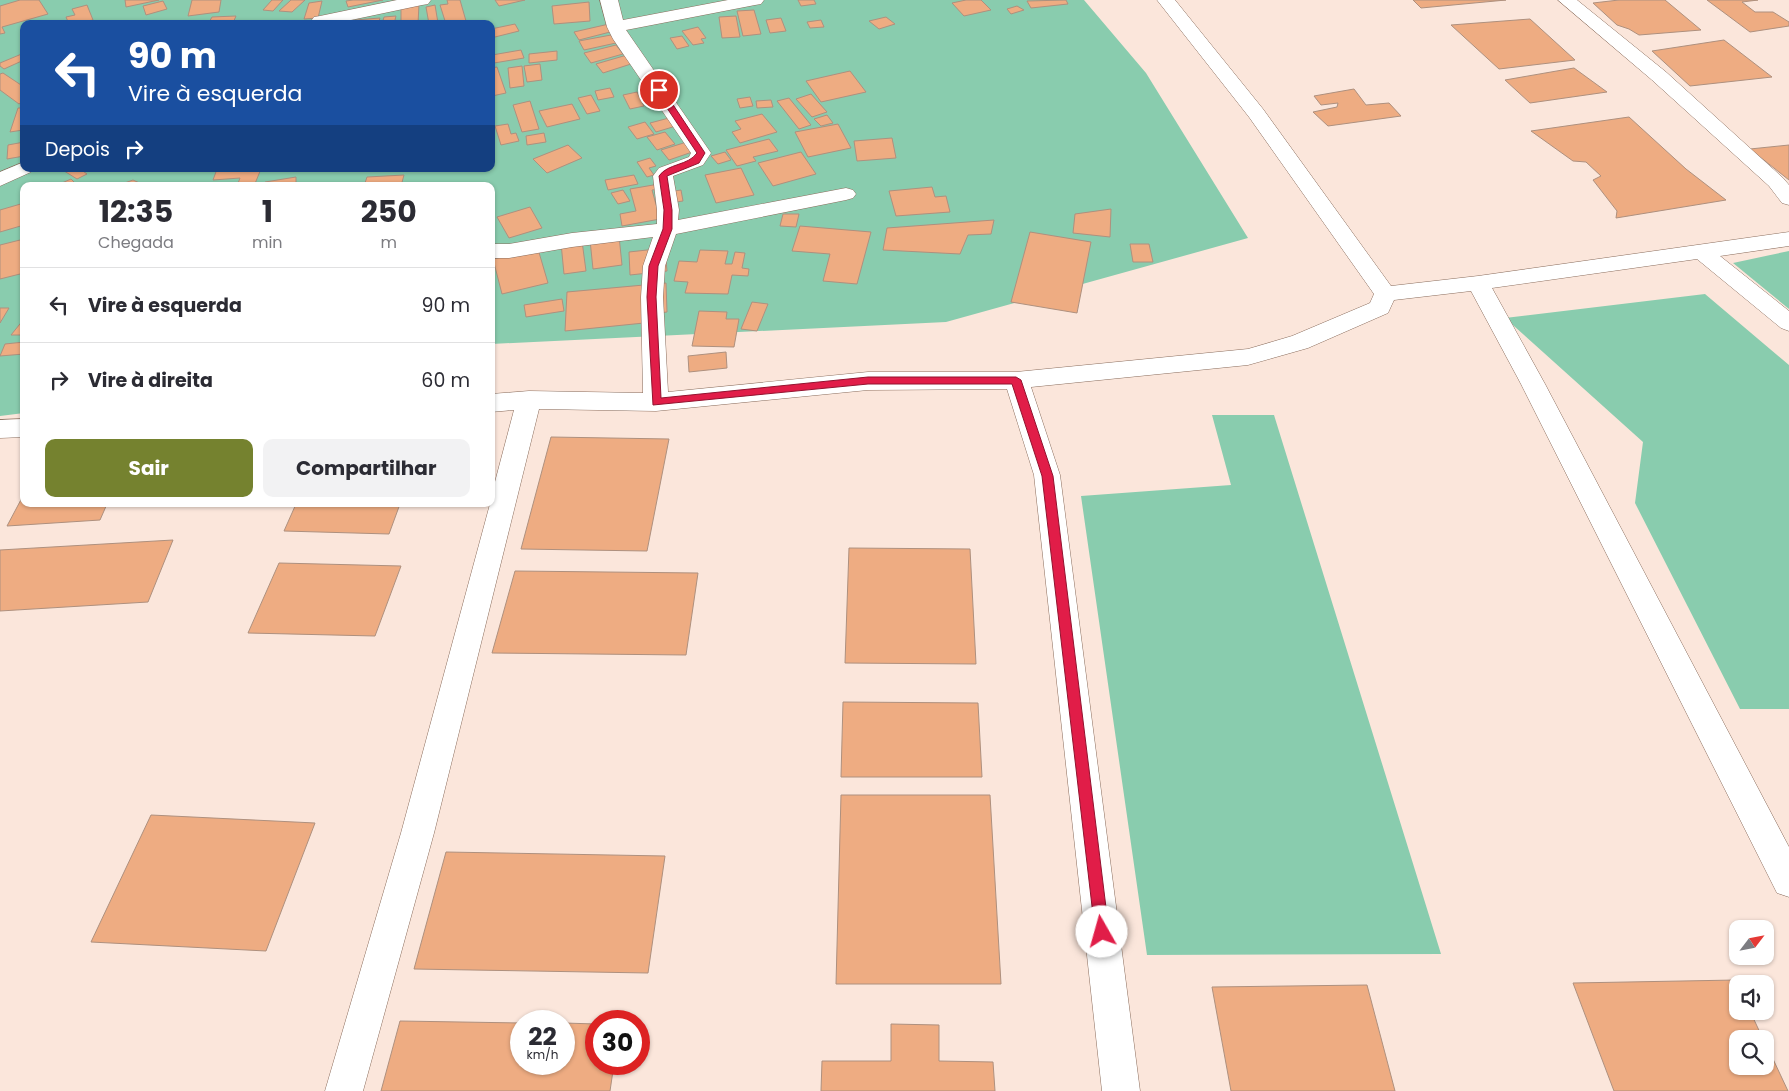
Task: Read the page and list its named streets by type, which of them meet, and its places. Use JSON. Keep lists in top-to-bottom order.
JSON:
{
  "north": "top right",
  "page": {
    "turn": ["90 m", "Vire à esquerda"],
    "then": "Depois",
    "eta": [
      "12:35",
      "Chegada",
      "1",
      "min",
      "250",
      "m"
    ],
    "list": [
      {
        "name": "Vire à esquerda",
        "value": "90 m"
      },
      {
        "name": "Vire à direita",
        "value": "60 m"
      }
    ],
    "buttons": ["Sair", "Compartilhar"],
    "speed": "22 km/h",
    "limit": "30"
  }
}
